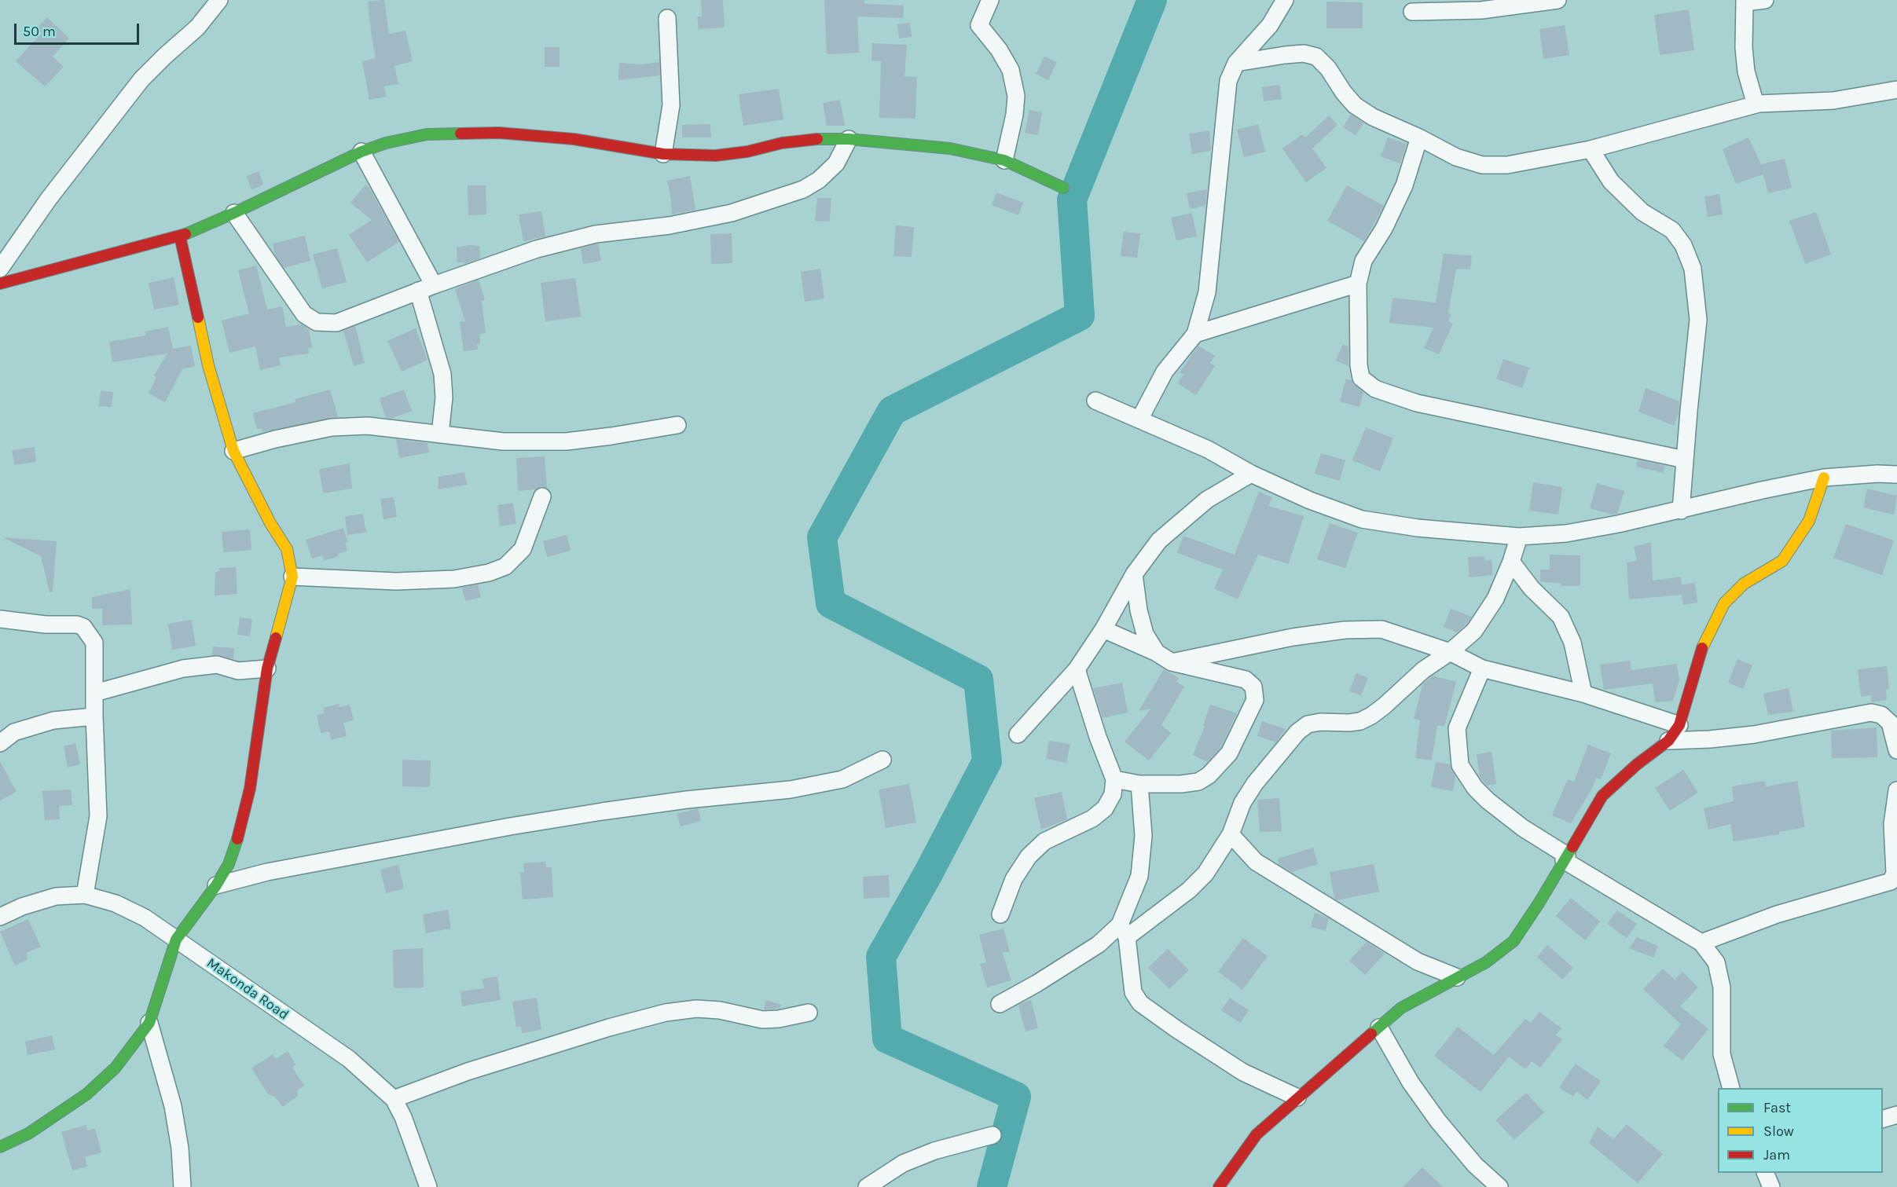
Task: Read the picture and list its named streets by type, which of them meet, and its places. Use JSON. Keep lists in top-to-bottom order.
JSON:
{
  "streets": {
    "street": ["Makonda Road"]
  },
  "legend": ["Fast", "Slow", "Jam"],
  "scale_bar": "50 m"
}
